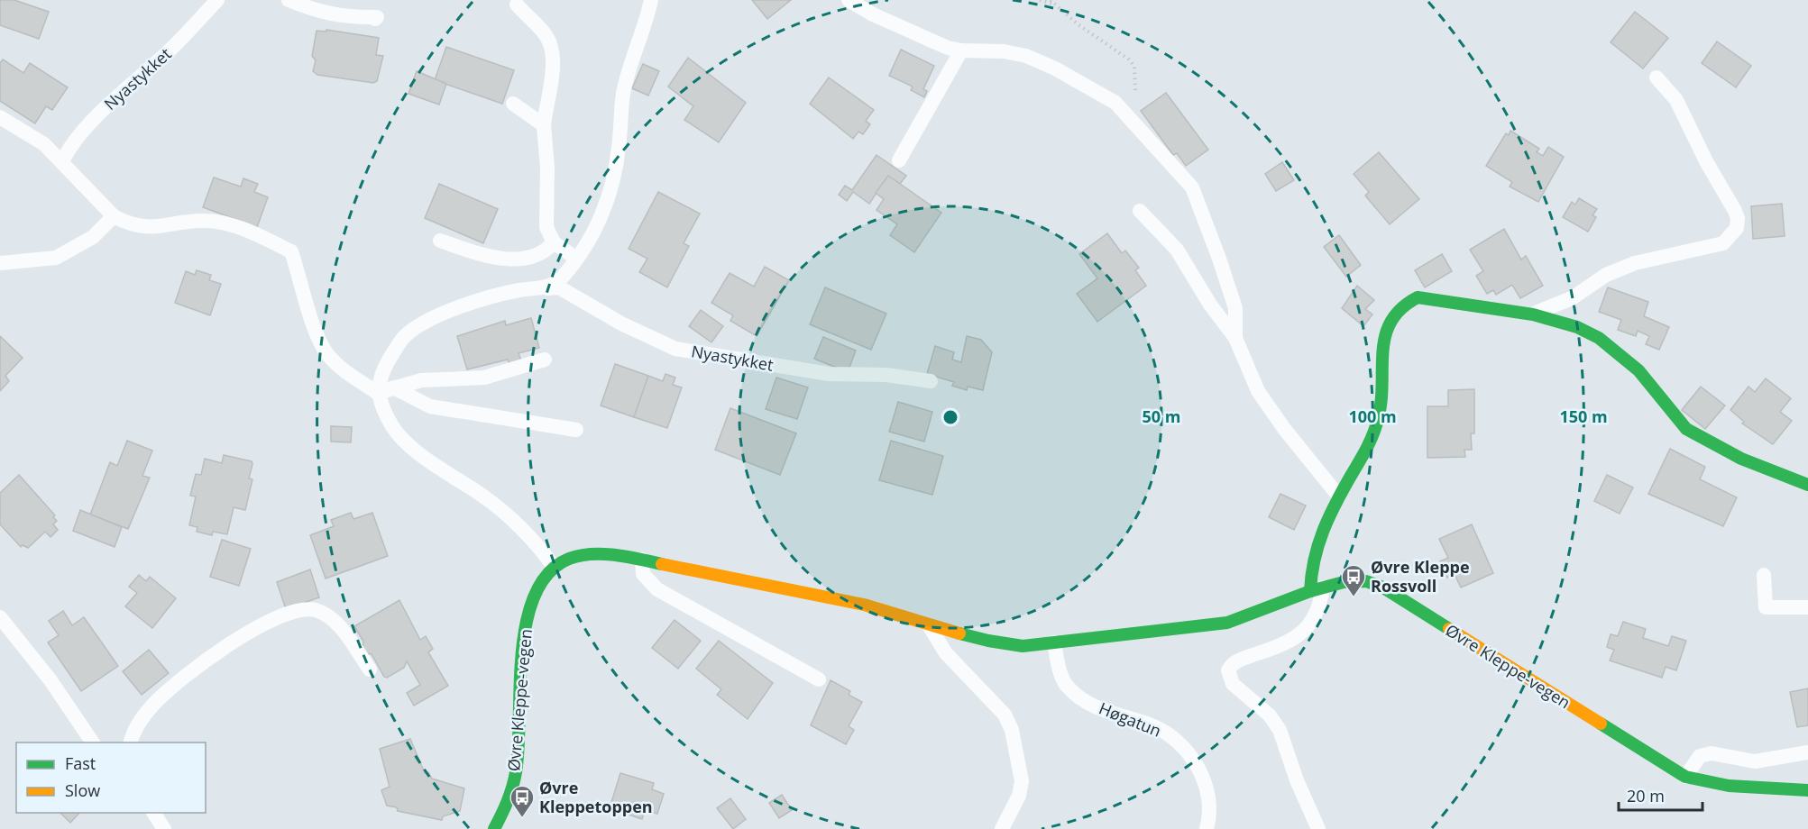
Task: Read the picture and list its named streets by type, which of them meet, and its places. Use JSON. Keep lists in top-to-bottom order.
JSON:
{
  "streets": {
    "street": ["Øvre Kleppe-vegen"],
    "lane": ["Nyastykket", "Høgatun"]
  },
  "crossings": [
    ["Øvre Kleppe-vegen", "Høgatun"]
  ],
  "places": {
    "bus stop": ["Øvre Kleppe Rossvoll", "Øvre Kleppetoppen"]
  },
  "legend": ["Fast", "Slow"],
  "scale_bar": "20 m",
  "rings": ["50 m", "100 m", "150 m"]
}
